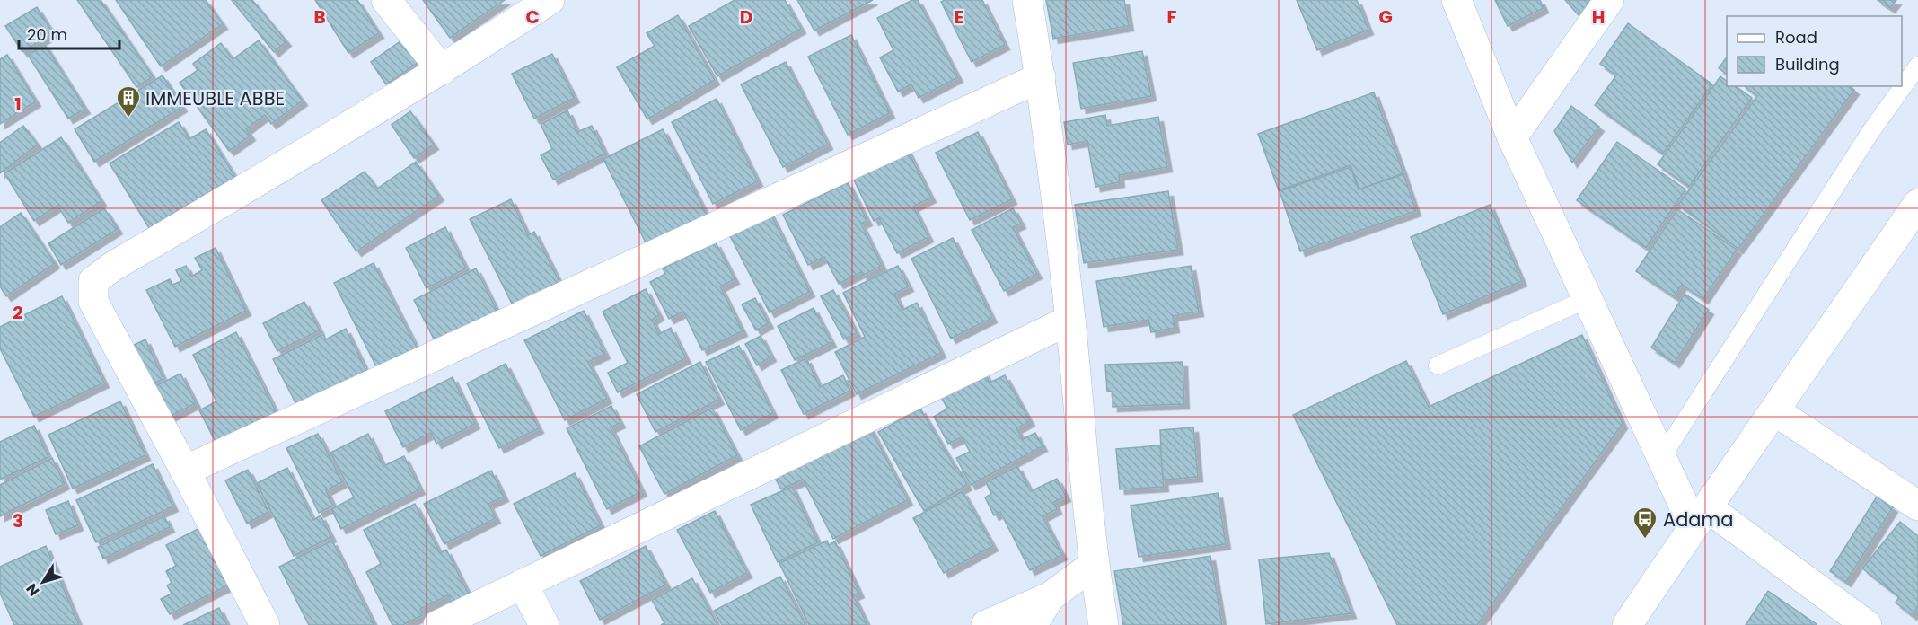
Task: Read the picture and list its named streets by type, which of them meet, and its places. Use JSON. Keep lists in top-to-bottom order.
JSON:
{
  "places": {
    "building": ["IMMEUBLE ABBE"],
    "bus stop": ["Adama"]
  },
  "legend": ["Road", "Building"],
  "scale_bar": "20 m",
  "north": "bottom left",
  "grid": {
    "columns": [
      "B",
      "C",
      "D",
      "E",
      "F",
      "G",
      "H"
    ],
    "rows": ["1", "2", "3"]
  }
}
